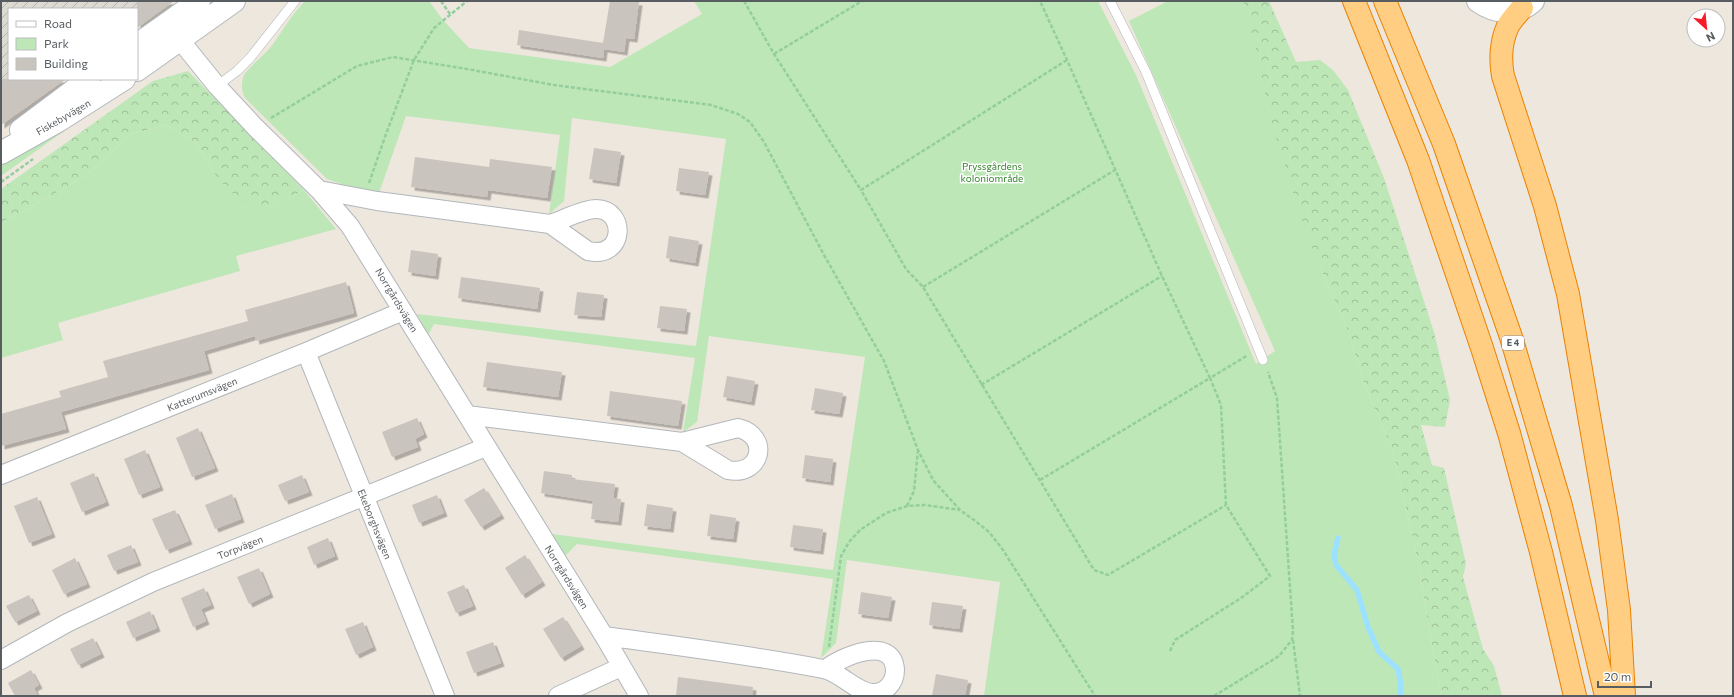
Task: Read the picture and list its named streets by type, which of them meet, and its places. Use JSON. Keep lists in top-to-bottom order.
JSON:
{
  "streets": {
    "highway": ["E 4"],
    "street": [
      "Fiskebyvägen",
      "Norrgårdsvägen",
      "Katterumsvägen",
      "Ekeborghsvägen",
      "Torpvägen"
    ]
  },
  "crossings": [
    ["Norrgårdsvägen", "Katterumsvägen"],
    ["Norrgårdsvägen", "Torpvägen"],
    ["Katterumsvägen", "Ekeborghsvägen"],
    ["Ekeborghsvägen", "Torpvägen"]
  ],
  "parks": ["Pryssgårdens koloniområde"],
  "legend": ["Road", "Park", "Building"],
  "scale_bar": "20 m",
  "north": "bottom right"
}
